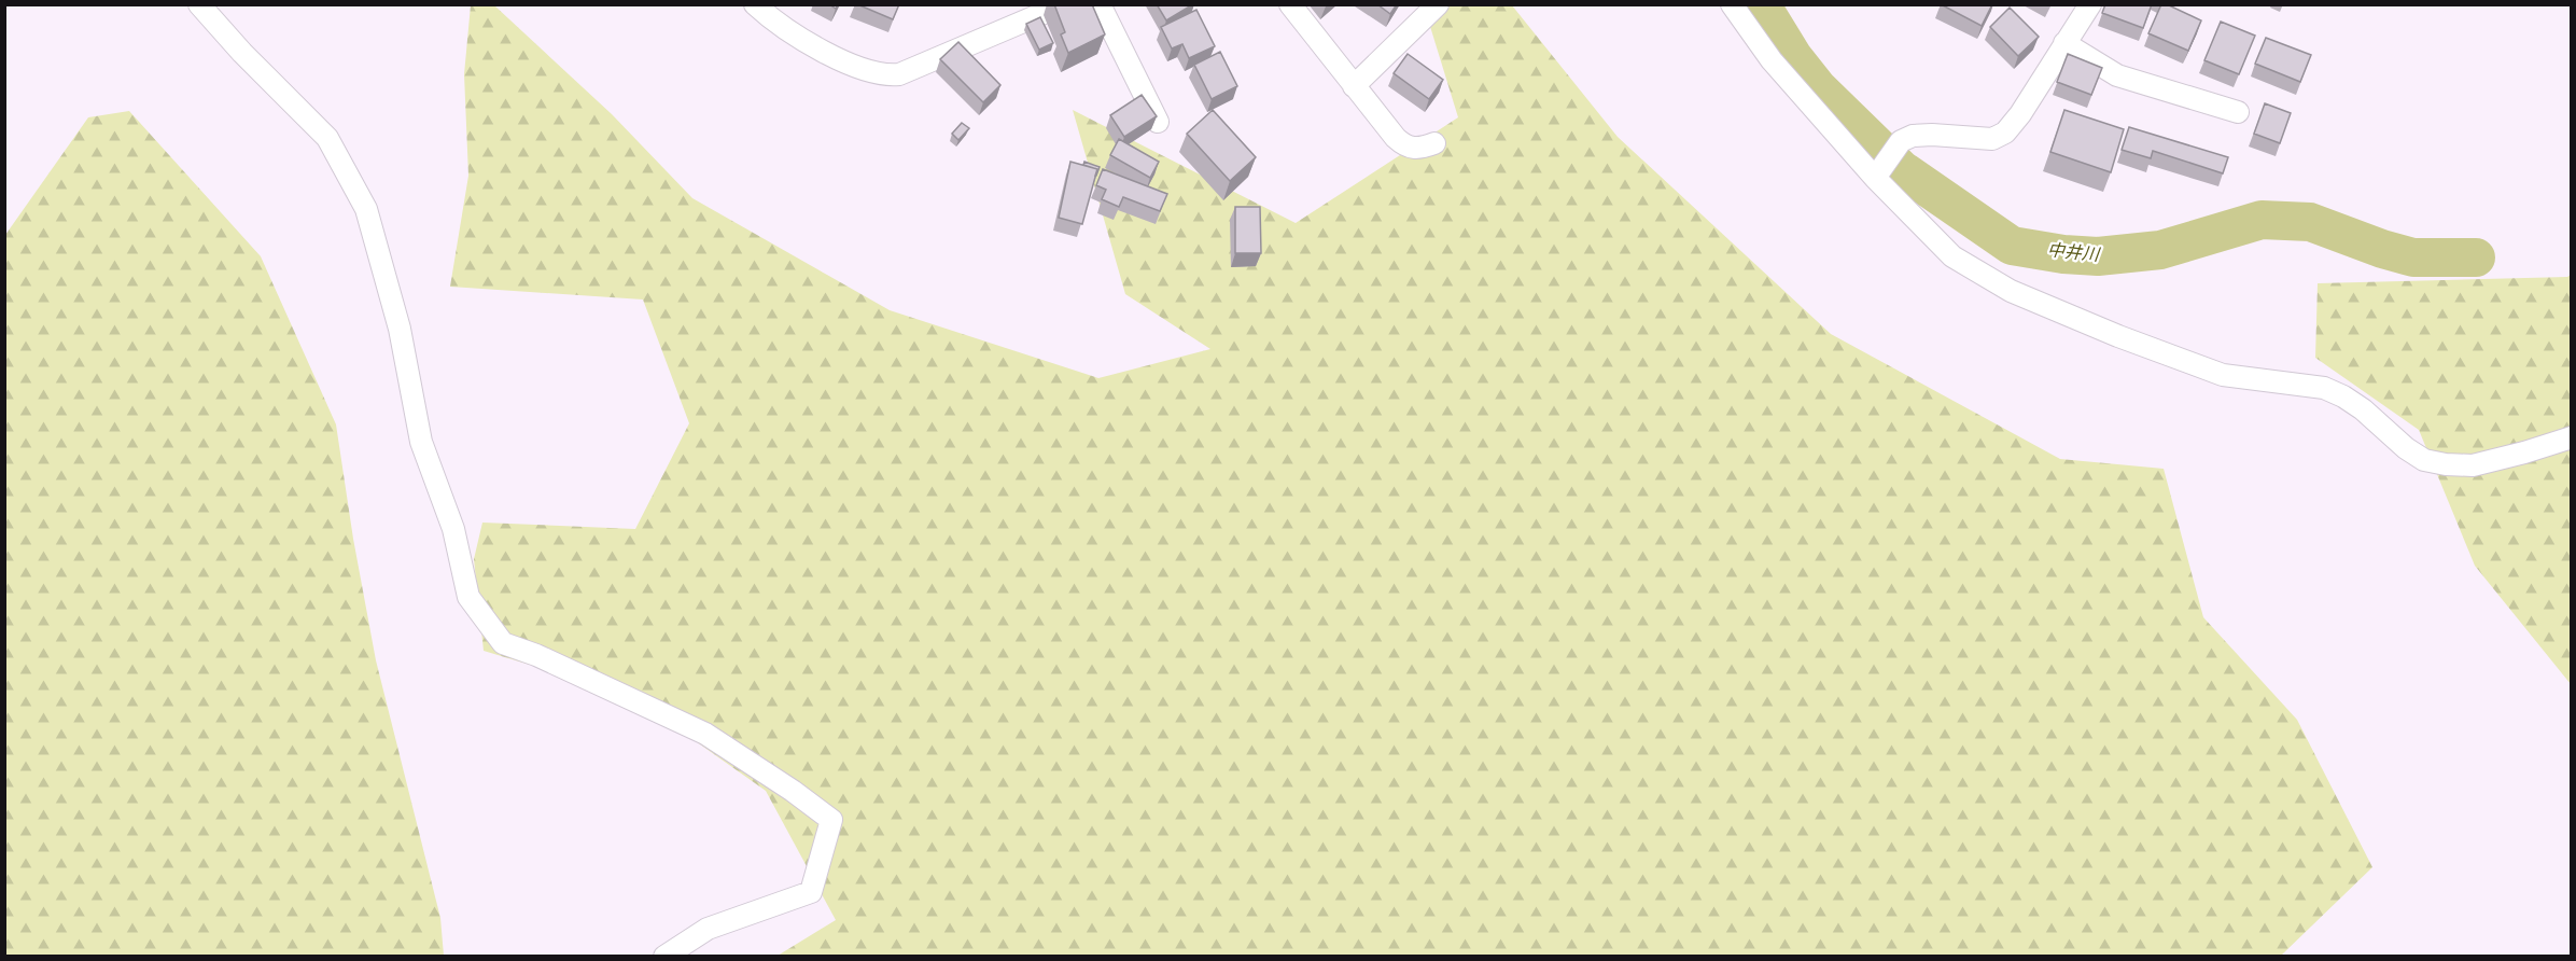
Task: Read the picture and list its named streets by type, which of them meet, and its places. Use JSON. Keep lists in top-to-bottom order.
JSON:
{
  "water": ["中井川"]
}
